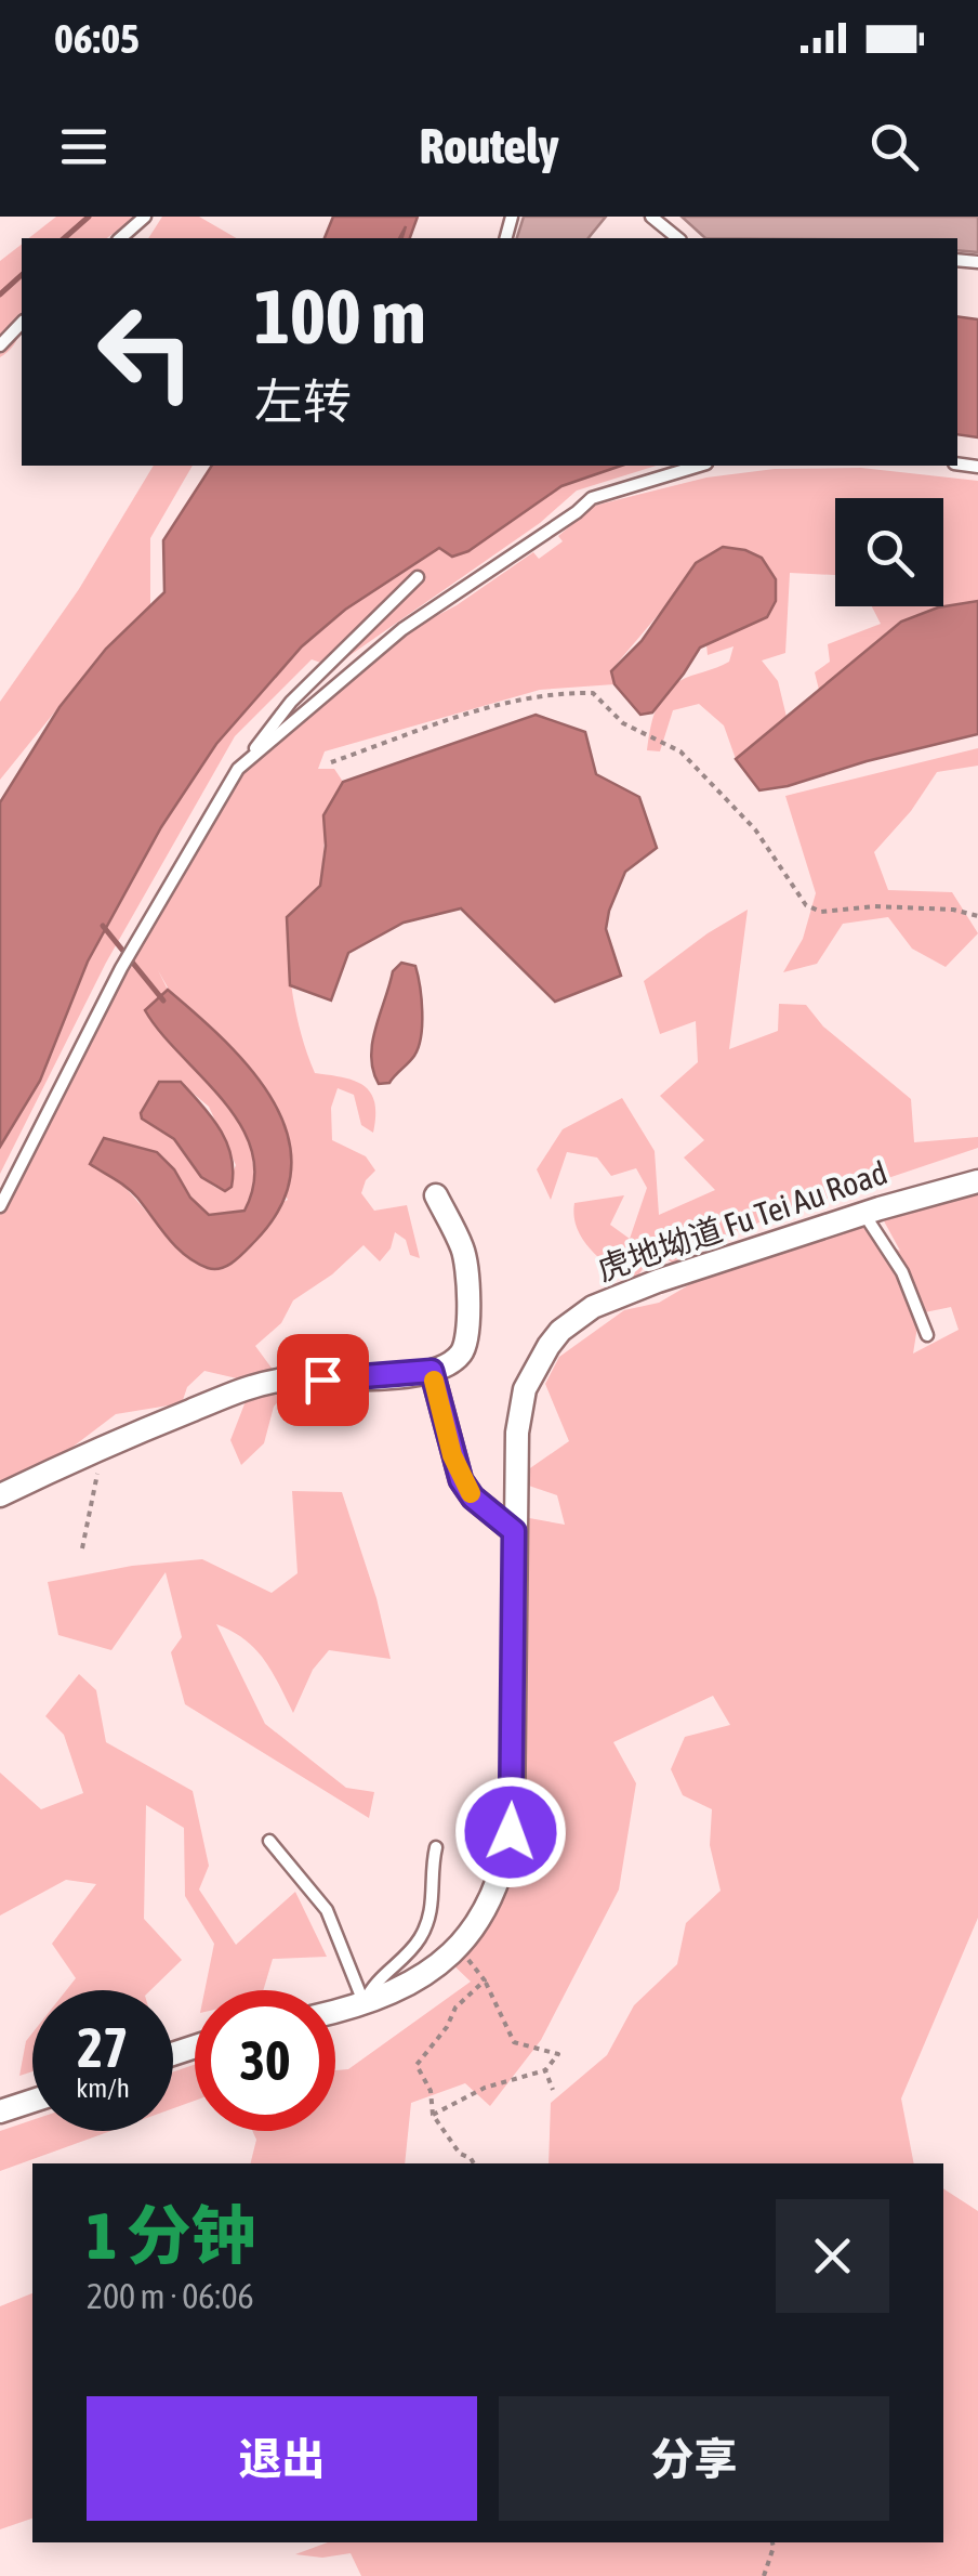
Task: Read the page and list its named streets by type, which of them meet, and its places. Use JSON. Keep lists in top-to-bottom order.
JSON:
{
  "streets": {
    "street": ["虎地坳道 Fu Tei Au Road"]
  },
  "page": {
    "status": "06:05",
    "header": "Routely",
    "turn": ["100 m", "左转"],
    "speed": "27 km/h",
    "limit": "30",
    "heading": ["1 分钟", "200 m · 06:06"],
    "buttons": ["退出", "分享"]
  }
}
